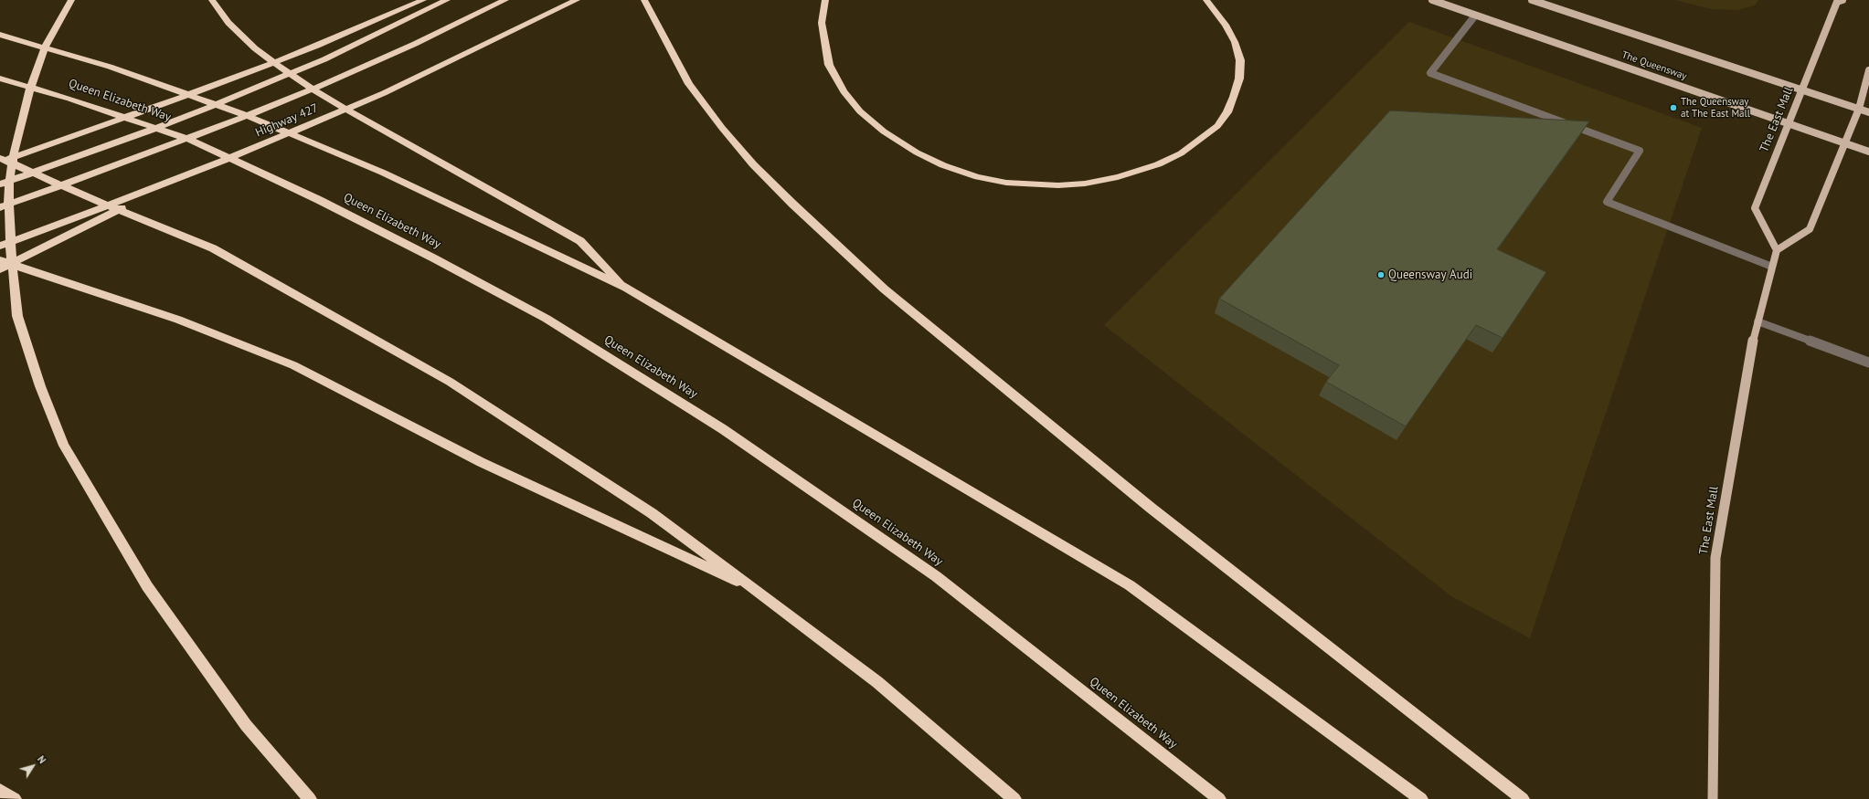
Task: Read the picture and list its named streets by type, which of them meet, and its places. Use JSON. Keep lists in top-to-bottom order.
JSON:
{
  "streets": {
    "highway": ["Queen Elizabeth Way", "Highway 427"],
    "main road": ["The Queensway", "The East Mall"]
  },
  "crossings": [
    ["The Queensway", "The East Mall"]
  ],
  "places": ["The Queensway at The East Mall", "Queensway Audi"],
  "north": "top right"
}
